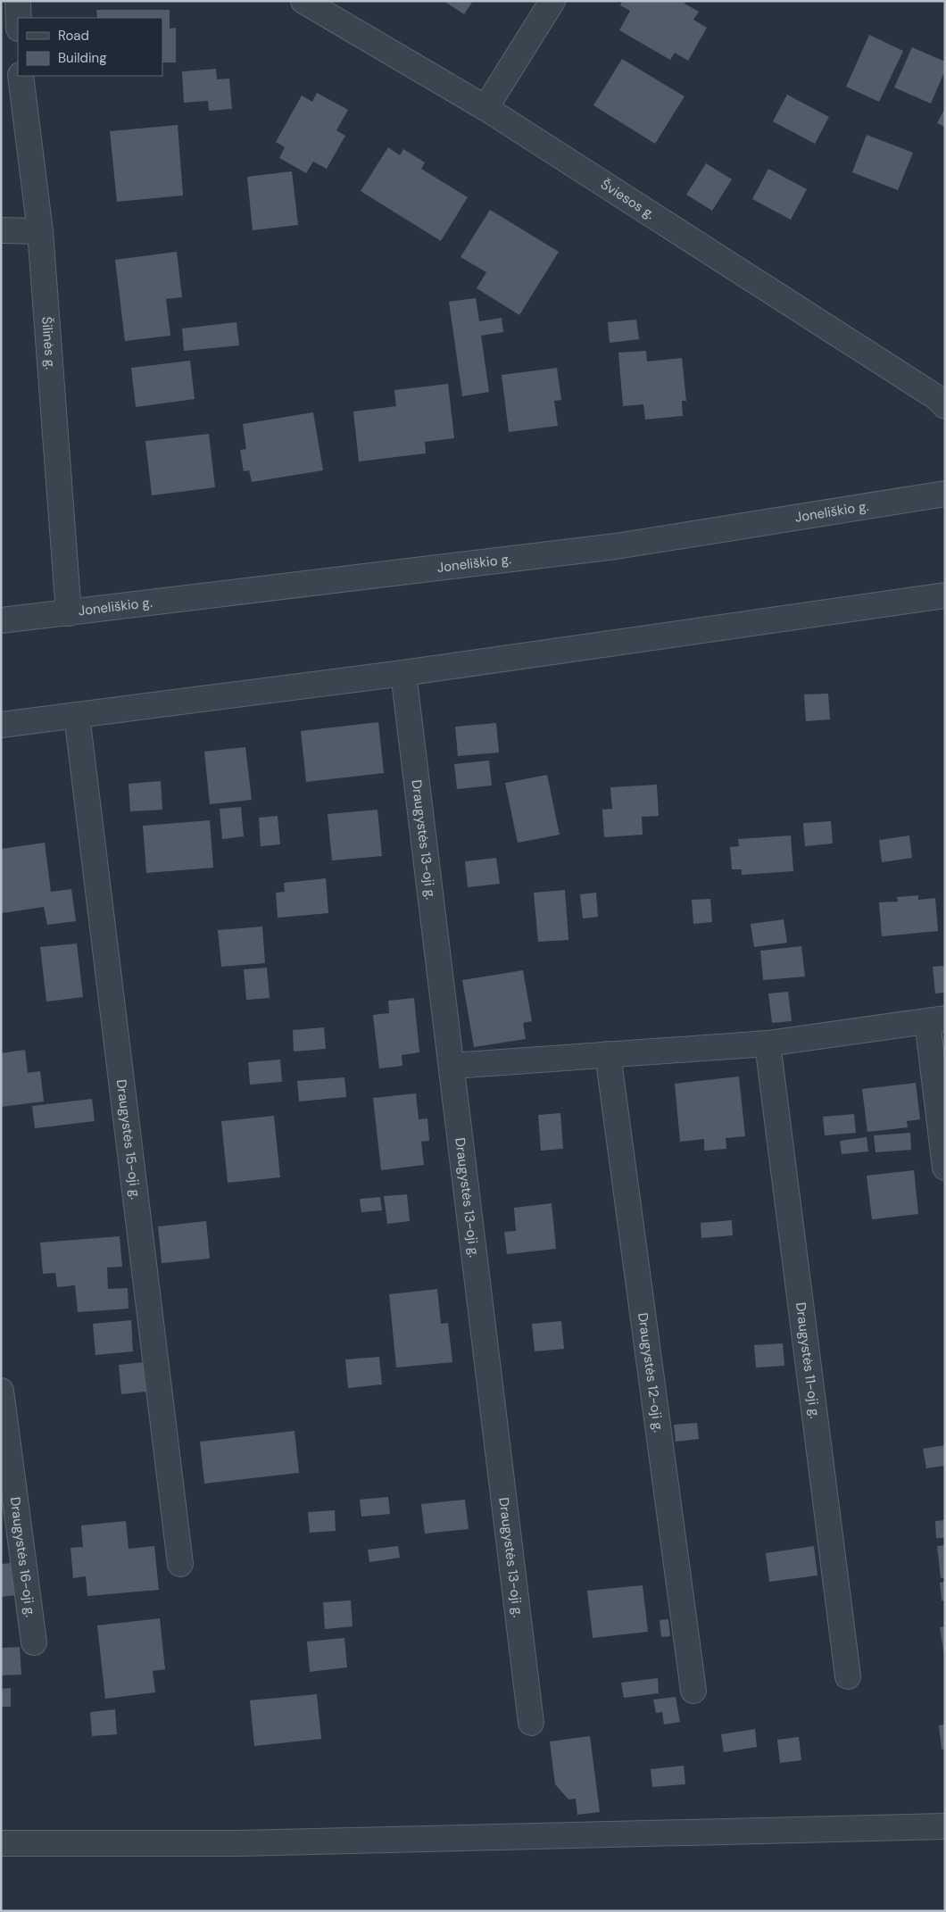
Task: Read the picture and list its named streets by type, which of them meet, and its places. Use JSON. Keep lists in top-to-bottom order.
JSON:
{
  "streets": {
    "street": [
      "Šviesos g.",
      "Šilinės g.",
      "Joneliškio g.",
      "Draugystės 13-oji g.",
      "Draugystės 15-oji g.",
      "Draugystės 11-oji g.",
      "Draugystės 12-oji g.",
      "Draugystės 16-oji g."
    ]
  },
  "crossings": [
    ["Šilinės g.", "Joneliškio g."]
  ],
  "legend": ["Road", "Building"]
}
